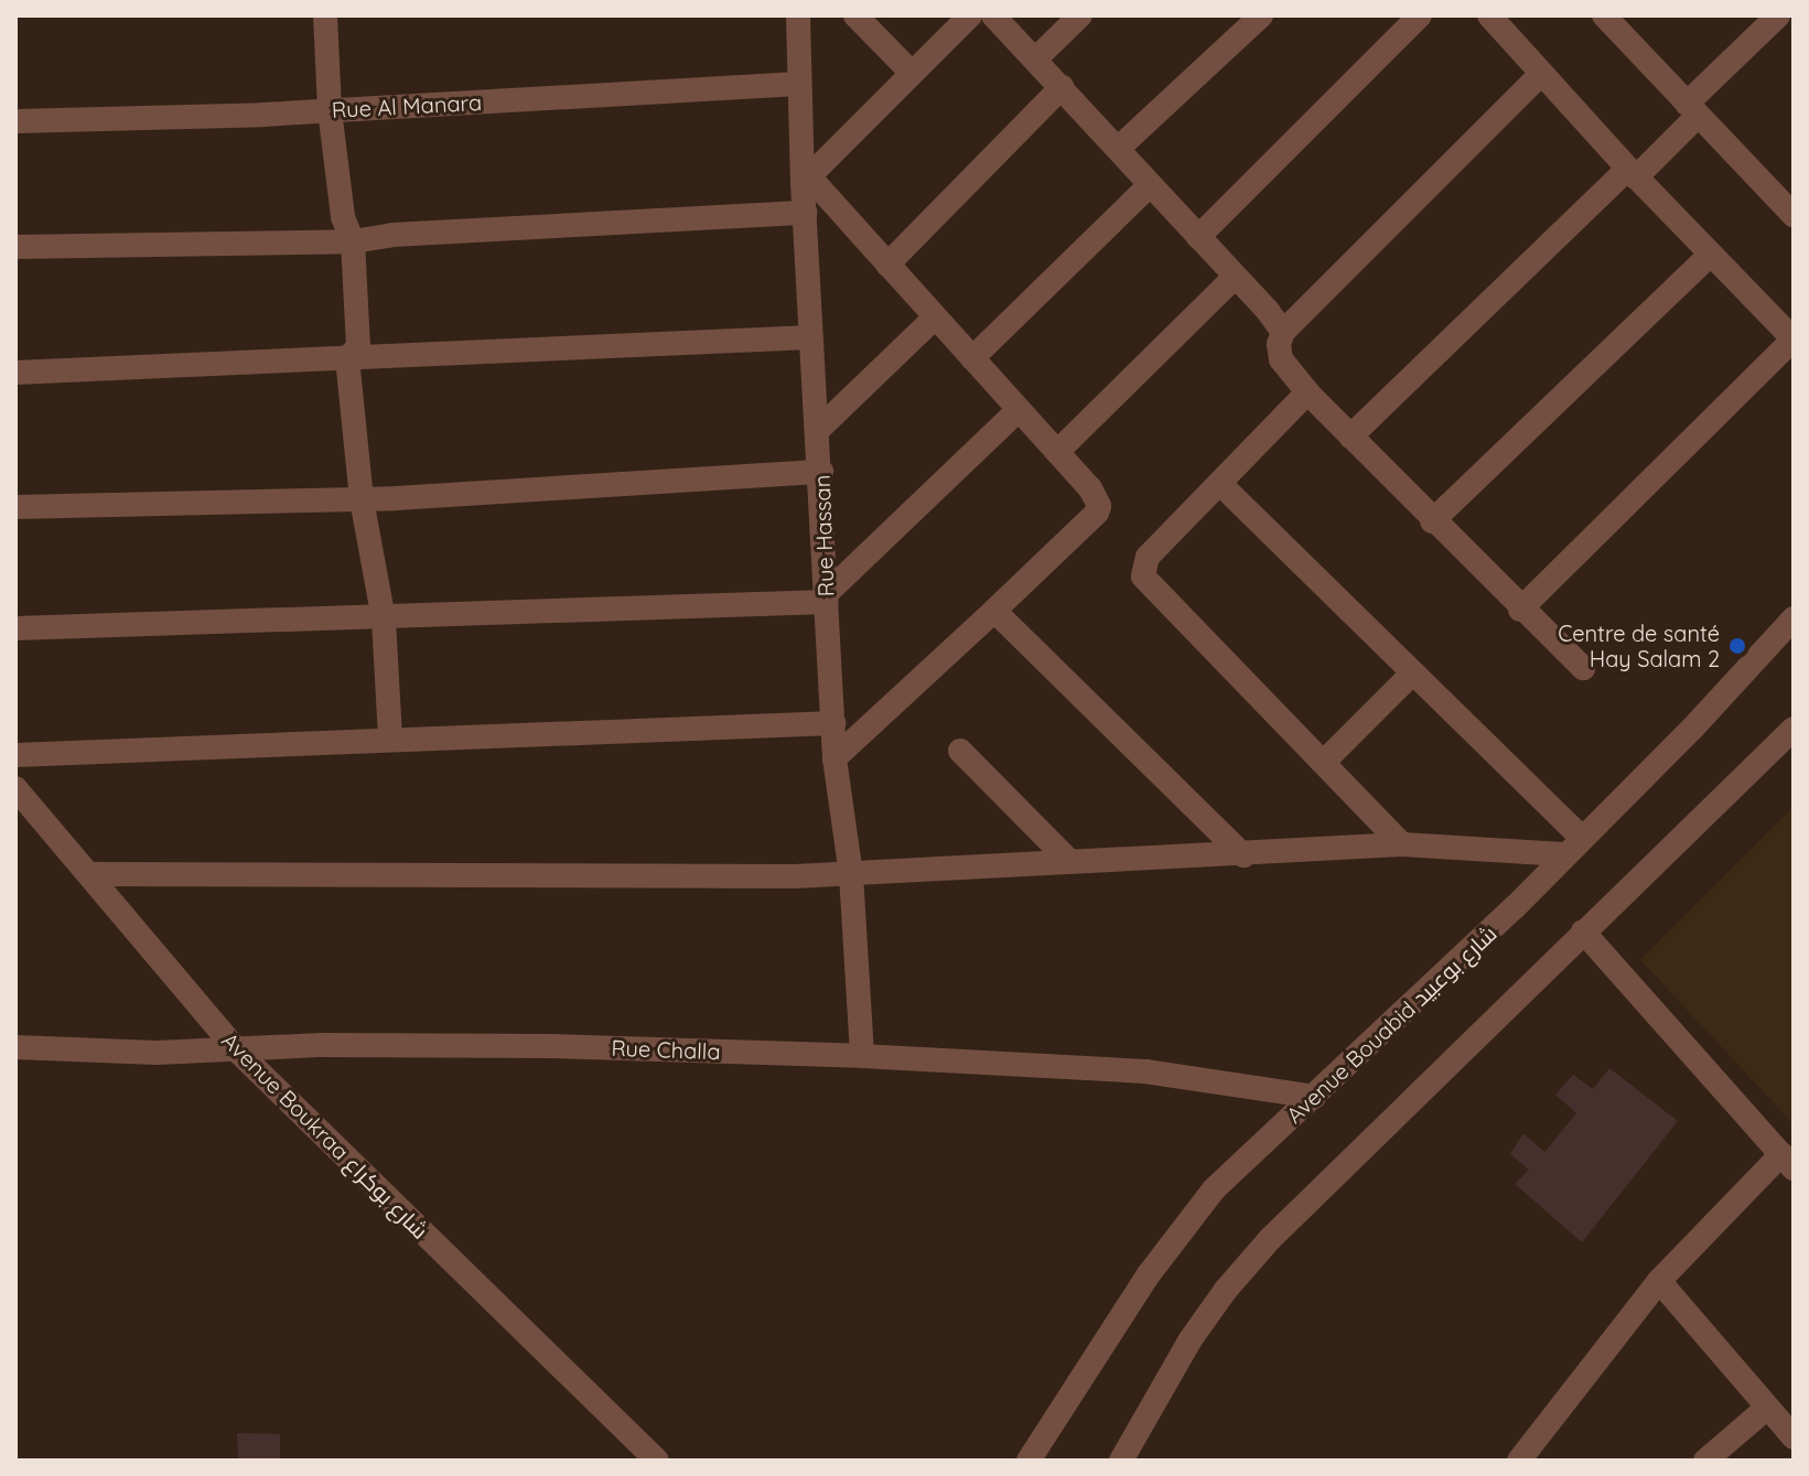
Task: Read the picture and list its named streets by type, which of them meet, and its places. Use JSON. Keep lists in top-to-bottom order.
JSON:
{
  "streets": {
    "street": [
      "Rue Al Manara",
      "Rue Hassan",
      "Avenue Bouabid شارع بوعبيد",
      "Rue Challa",
      "Avenue Boukraa شارع بوكراع"
    ]
  },
  "crossings": [
    ["Rue Al Manara", "Rue Hassan"],
    ["Rue Hassan", "Rue Challa"],
    ["Avenue Bouabid شارع بوعبيد", "Rue Challa"],
    ["Rue Challa", "Avenue Boukraa شارع بوكراع"]
  ],
  "places": ["Centre de santé Hay Salam 2"]
}
